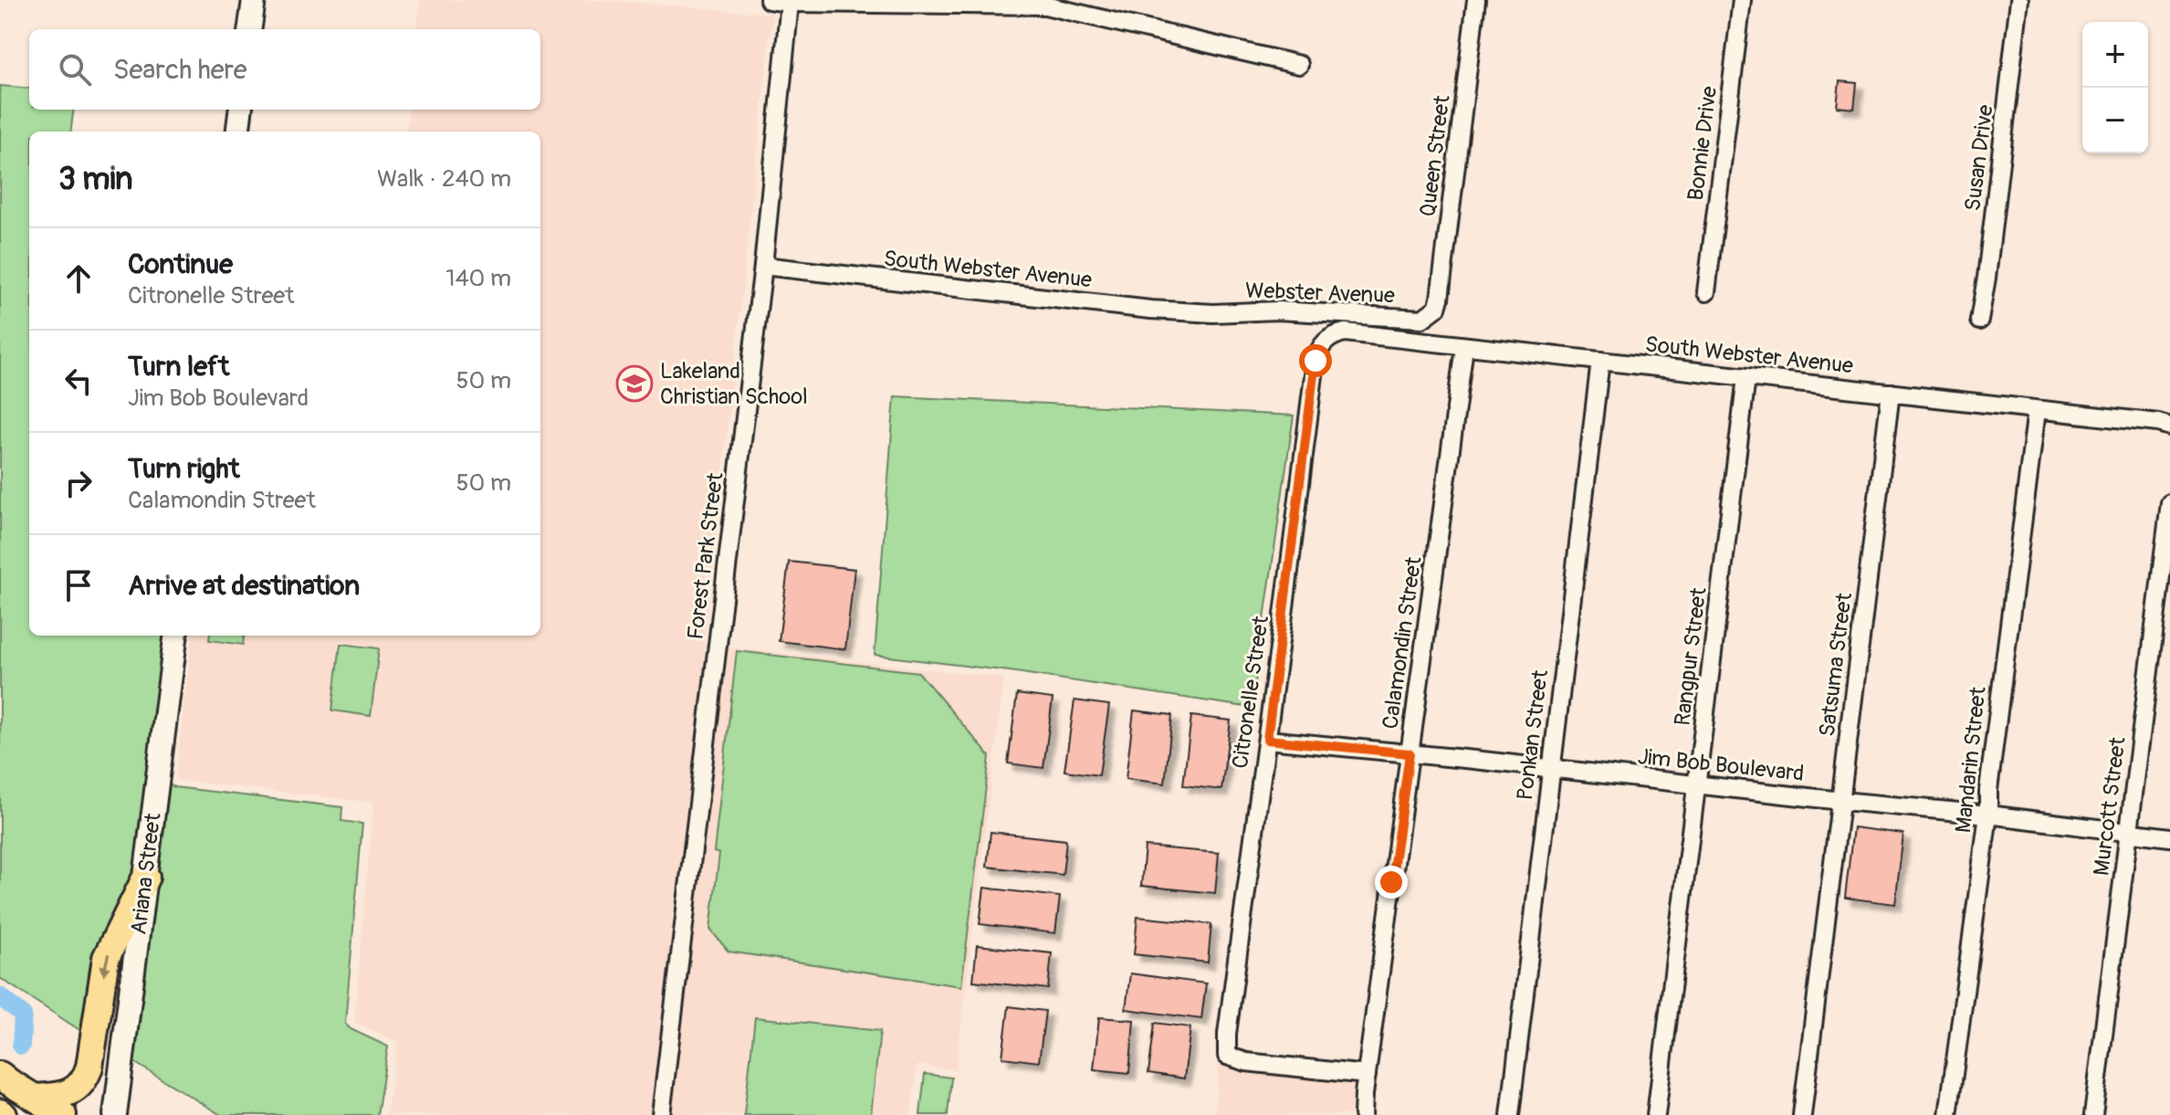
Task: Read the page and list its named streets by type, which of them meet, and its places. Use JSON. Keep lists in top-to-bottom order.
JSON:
{
  "streets": {
    "street": [
      "Bonnie Drive",
      "Queen Street",
      "Susan Drive",
      "South Webster Avenue",
      "Webster Avenue",
      "Forest Park Street",
      "Calamondin Street",
      "Rangpur Street",
      "Satsuma Street",
      "Citronelle Street",
      "Ponkan Street",
      "Mandarin Street",
      "Jim Bob Boulevard",
      "Murcott Street",
      "Ariana Street"
    ]
  },
  "crossings": [
    ["Queen Street", "Webster Avenue"],
    ["South Webster Avenue", "Webster Avenue"],
    ["South Webster Avenue", "Forest Park Street"],
    ["South Webster Avenue", "Calamondin Street"],
    ["South Webster Avenue", "Rangpur Street"],
    ["South Webster Avenue", "Satsuma Street"],
    ["South Webster Avenue", "Citronelle Street"],
    ["South Webster Avenue", "Ponkan Street"],
    ["South Webster Avenue", "Mandarin Street"],
    ["Calamondin Street", "Citronelle Street"],
    ["Calamondin Street", "Jim Bob Boulevard"],
    ["Rangpur Street", "Jim Bob Boulevard"],
    ["Satsuma Street", "Jim Bob Boulevard"],
    ["Citronelle Street", "Jim Bob Boulevard"],
    ["Ponkan Street", "Jim Bob Boulevard"],
    ["Mandarin Street", "Jim Bob Boulevard"],
    ["Jim Bob Boulevard", "Murcott Street"]
  ],
  "places": {
    "school or university": ["Lakeland Christian School"]
  },
  "page": {
    "map_buttons": ["+", "−"],
    "search": "Search here",
    "heading": ["3 min", "Walk · 240 m"],
    "list": [
      ["Continue", "Citronelle Street", "140 m"],
      ["Turn left", "Jim Bob Boulevard", "50 m"],
      ["Turn right", "Calamondin Street", "50 m"],
      "Arrive at destination"
    ]
  }
}
